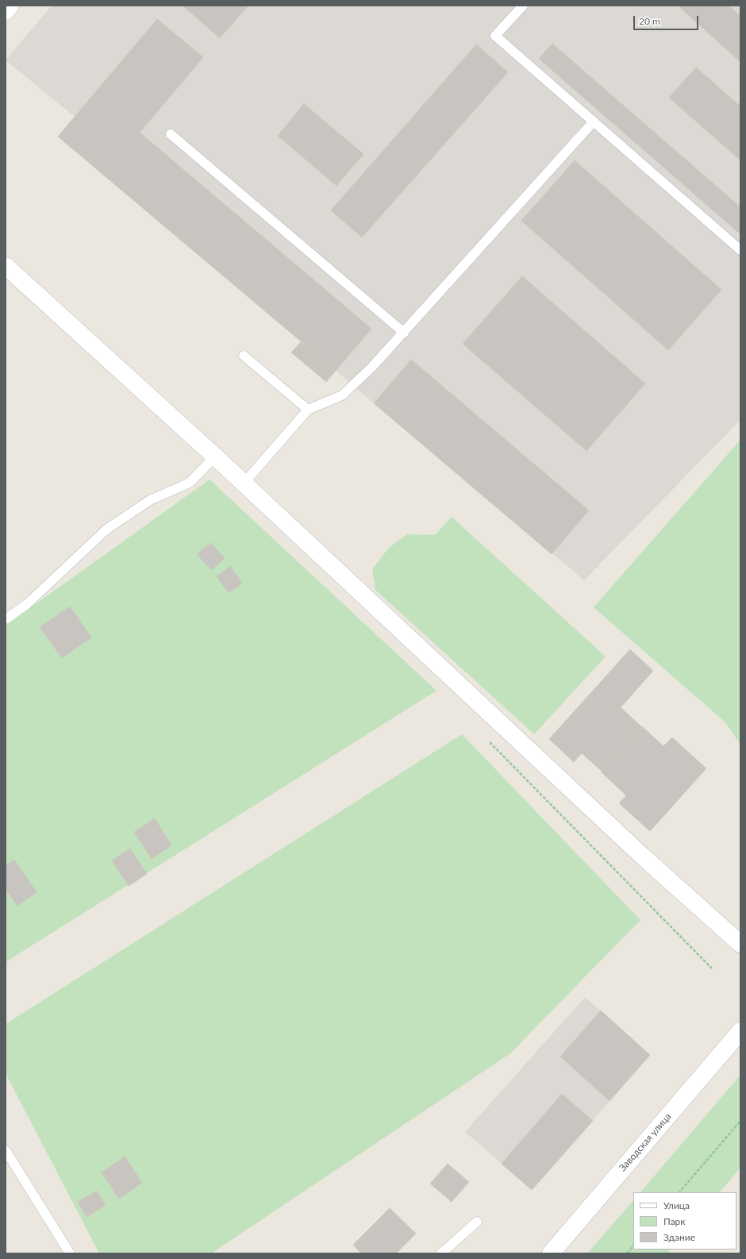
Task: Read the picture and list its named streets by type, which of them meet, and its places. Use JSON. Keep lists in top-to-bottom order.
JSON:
{
  "streets": {
    "street": ["Заводская улица"]
  },
  "legend": ["Улица", "Парк", "Здание"],
  "scale_bar": "20 m"
}
